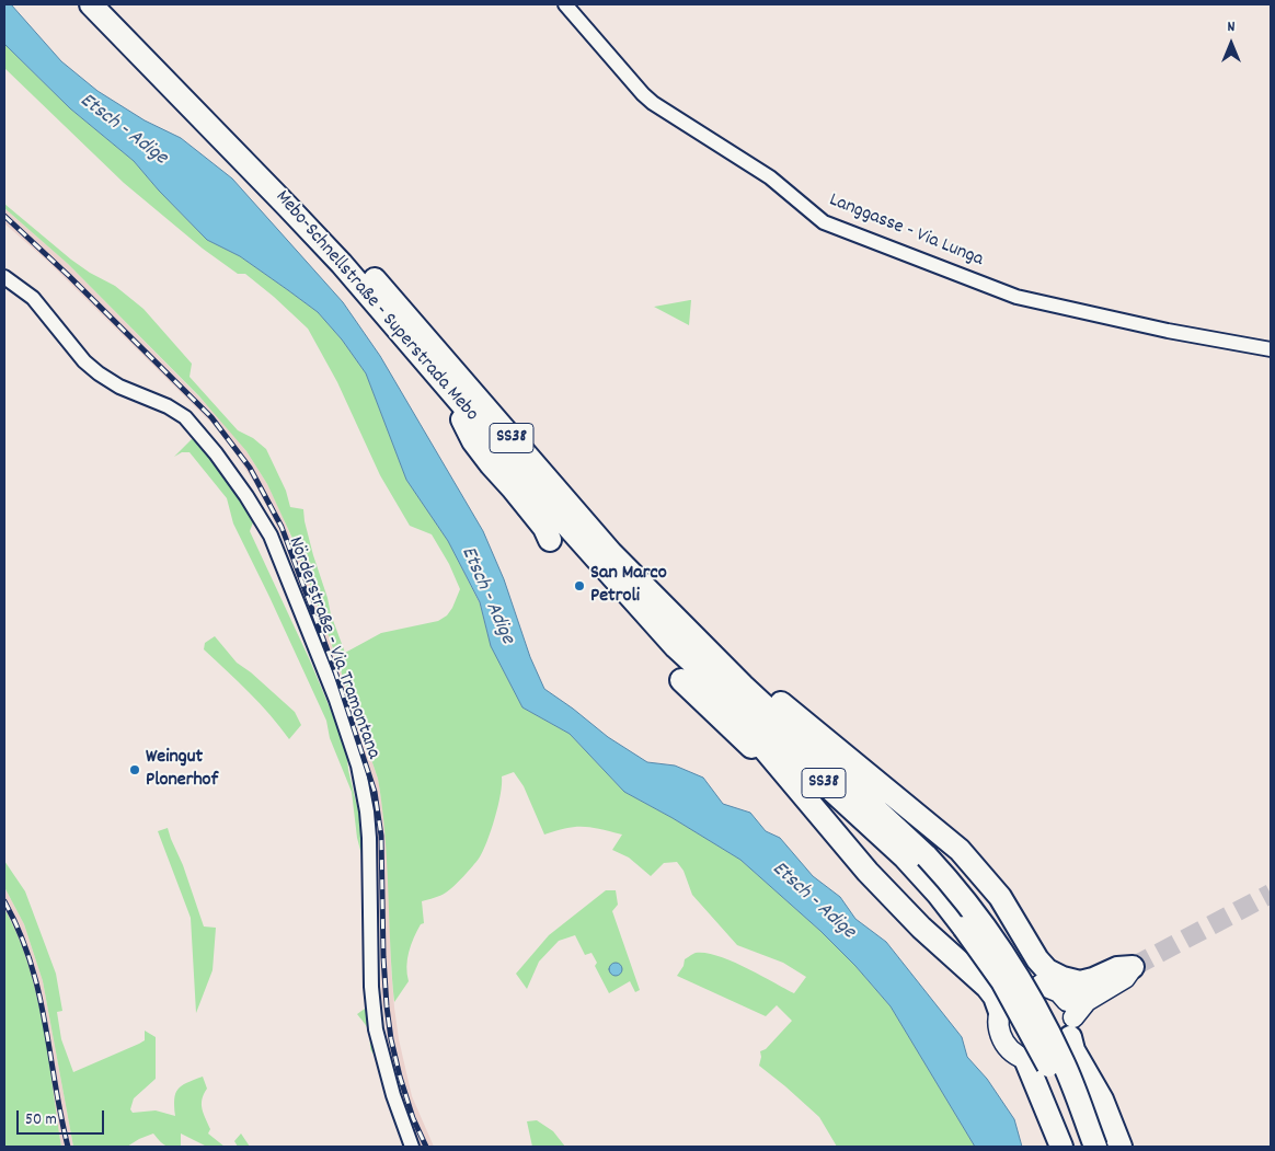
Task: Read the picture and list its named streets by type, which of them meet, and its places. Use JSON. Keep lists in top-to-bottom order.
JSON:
{
  "streets": {
    "highway": ["Mebo-Schnellstraße - Superstrada Mebo", "SS38"],
    "street": ["Langgasse - Via Lunga", "Nörderstraße - Via Tramontana"]
  },
  "water": ["Etsch - Adige"],
  "places": ["San Marco Petroli", "Weingut Plonerhof"],
  "scale_bar": "50 m",
  "north": "top"
}
